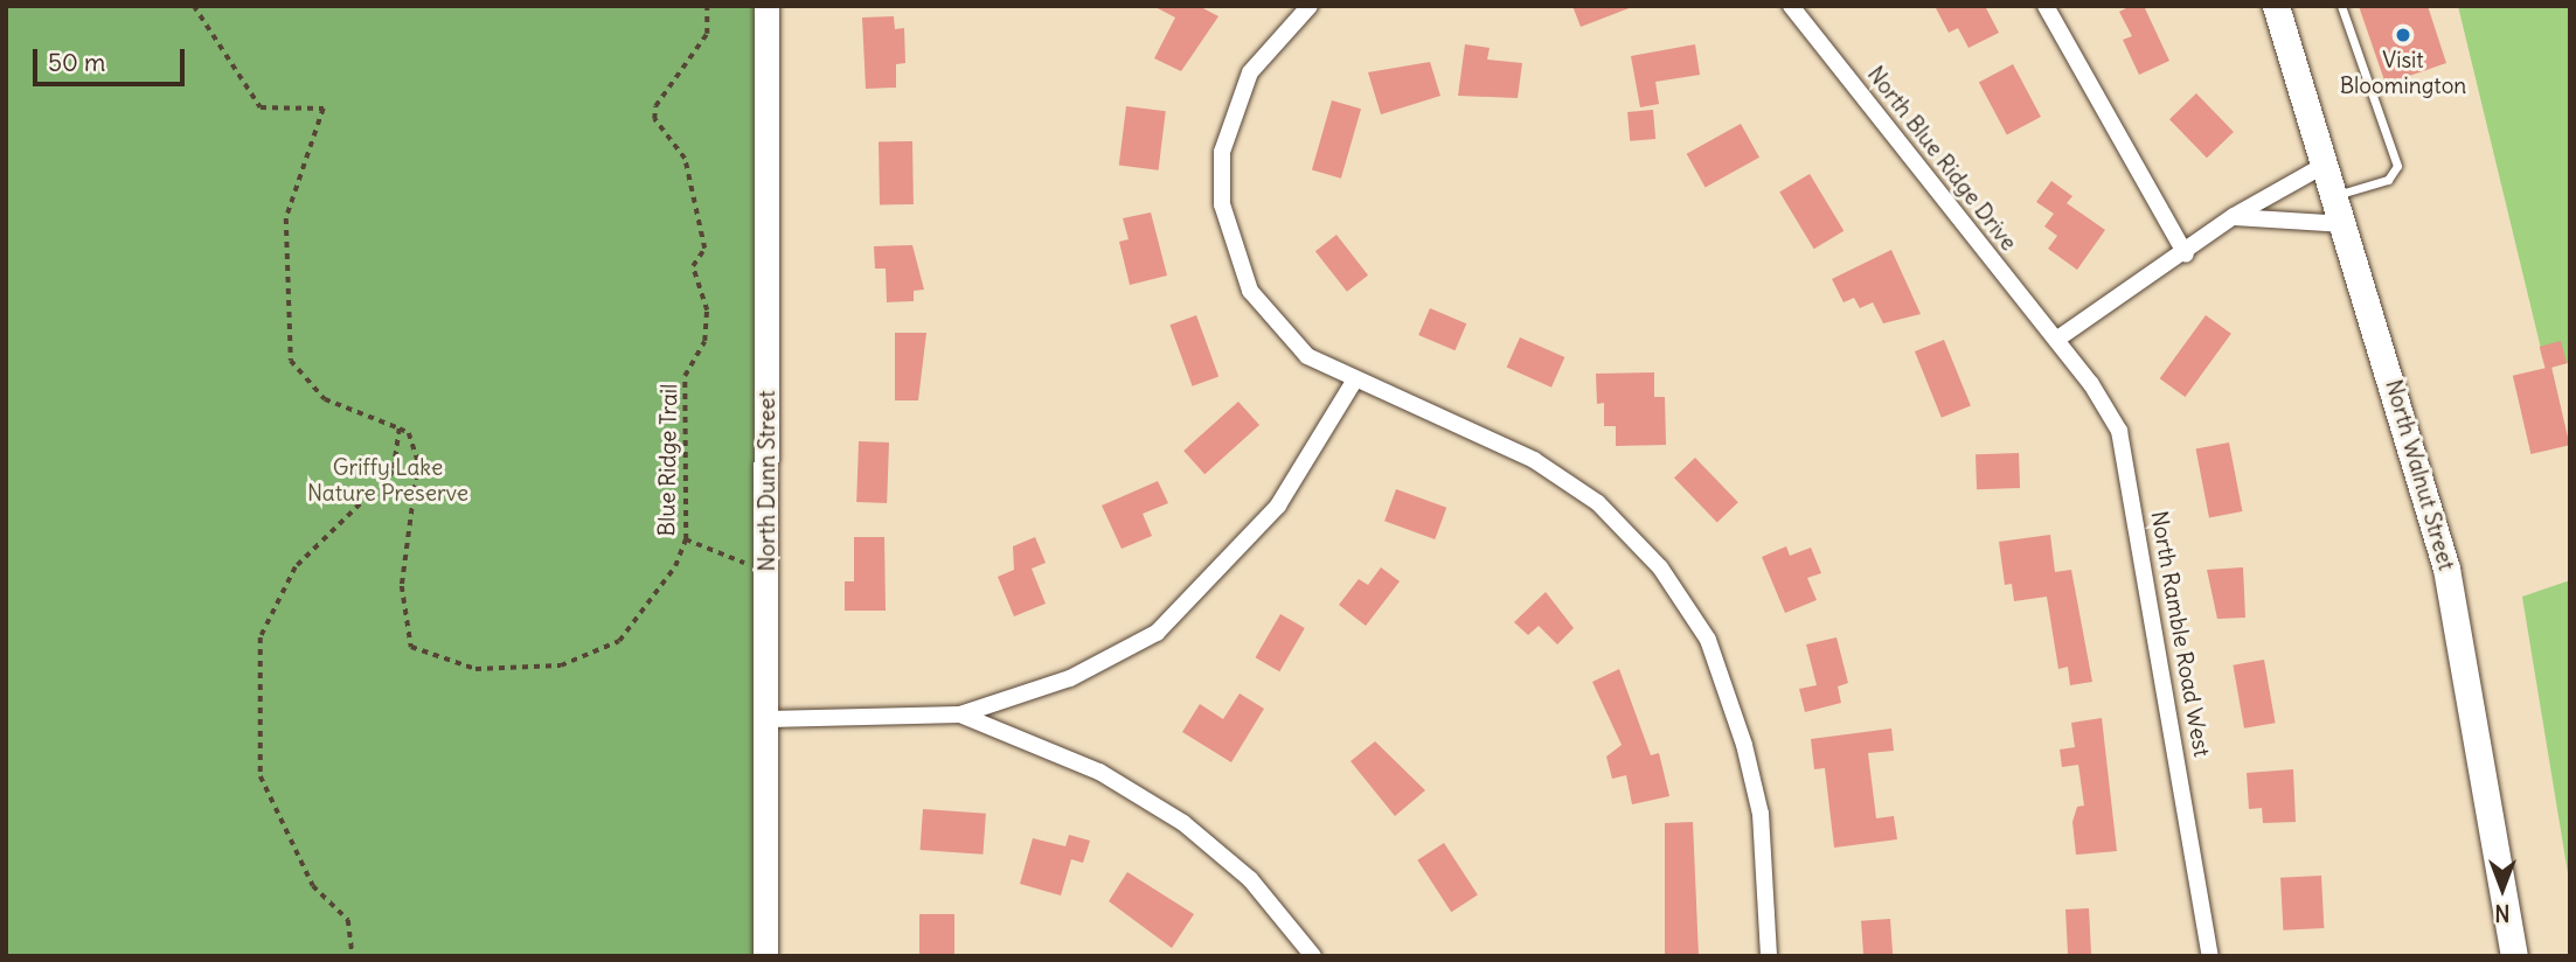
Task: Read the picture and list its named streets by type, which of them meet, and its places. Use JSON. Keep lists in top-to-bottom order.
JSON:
{
  "streets": {
    "main road": ["North Walnut Street"],
    "street": ["North Blue Ridge Drive", "North Dunn Street", "North Ramble Road West"],
    "path": ["Blue Ridge Trail"]
  },
  "crossings": [
    ["North Blue Ridge Drive", "North Ramble Road West"]
  ],
  "parks": ["Griffy Lake Nature Preserve"],
  "places": ["Visit Bloomington"],
  "scale_bar": "50 m",
  "north": "bottom"
}
